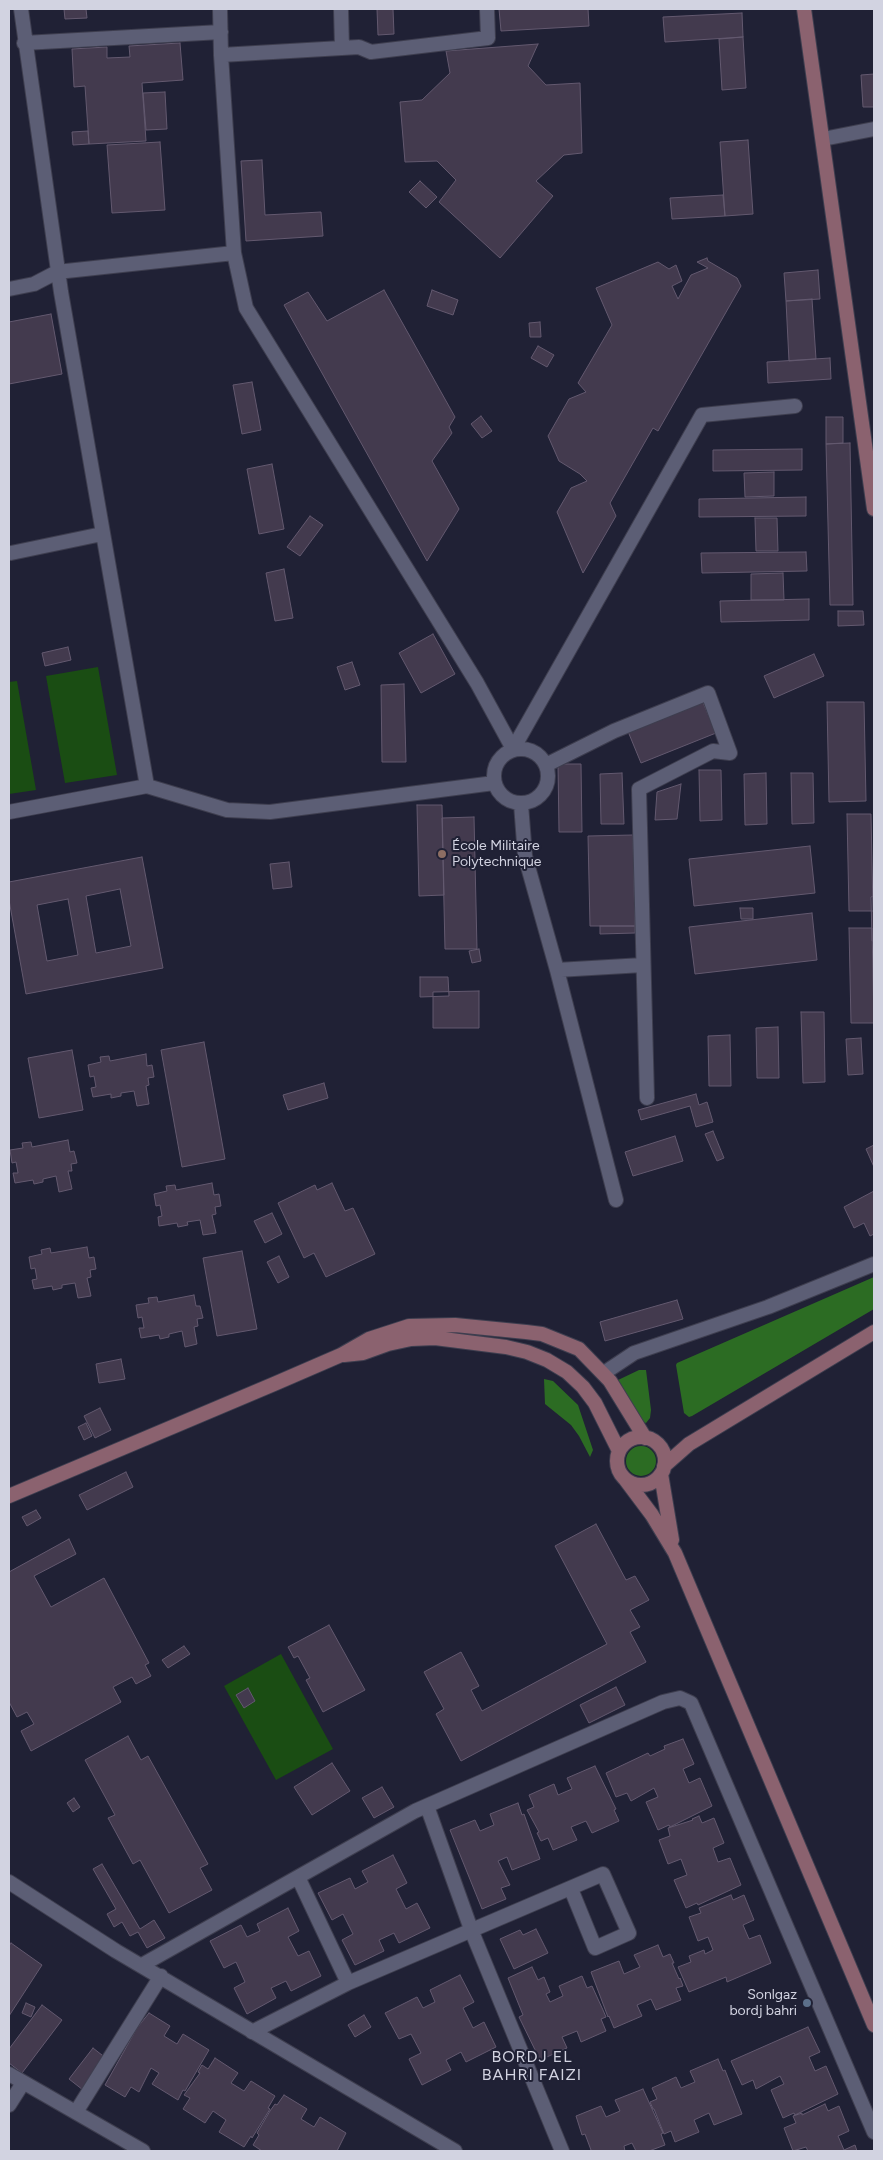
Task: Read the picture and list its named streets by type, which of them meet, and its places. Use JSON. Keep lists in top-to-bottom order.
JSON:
{
  "districts": ["BORDJ EL BAHRI FAIZI"],
  "places": ["École Militaire Polytechnique", "Sonlgaz bordj bahri"]
}
